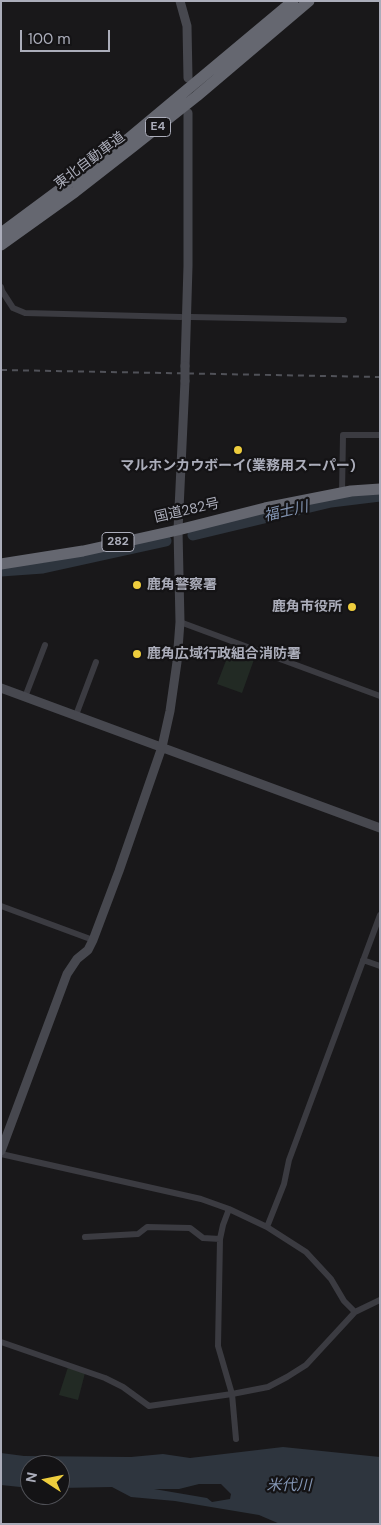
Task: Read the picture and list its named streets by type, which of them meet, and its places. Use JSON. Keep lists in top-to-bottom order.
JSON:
{
  "streets": {
    "highway": [
      "E4",
      "東北自動車道",
      "国道282号",
      "282"
    ]
  },
  "water": ["福士川", "米代川"],
  "places": [
    "マルホンカウボーイ(業務用スーパー)",
    "鹿角警察署",
    "鹿角市役所",
    "鹿角広域行政組合消防署"
  ],
  "scale_bar": "100 m",
  "north": "left"
}
